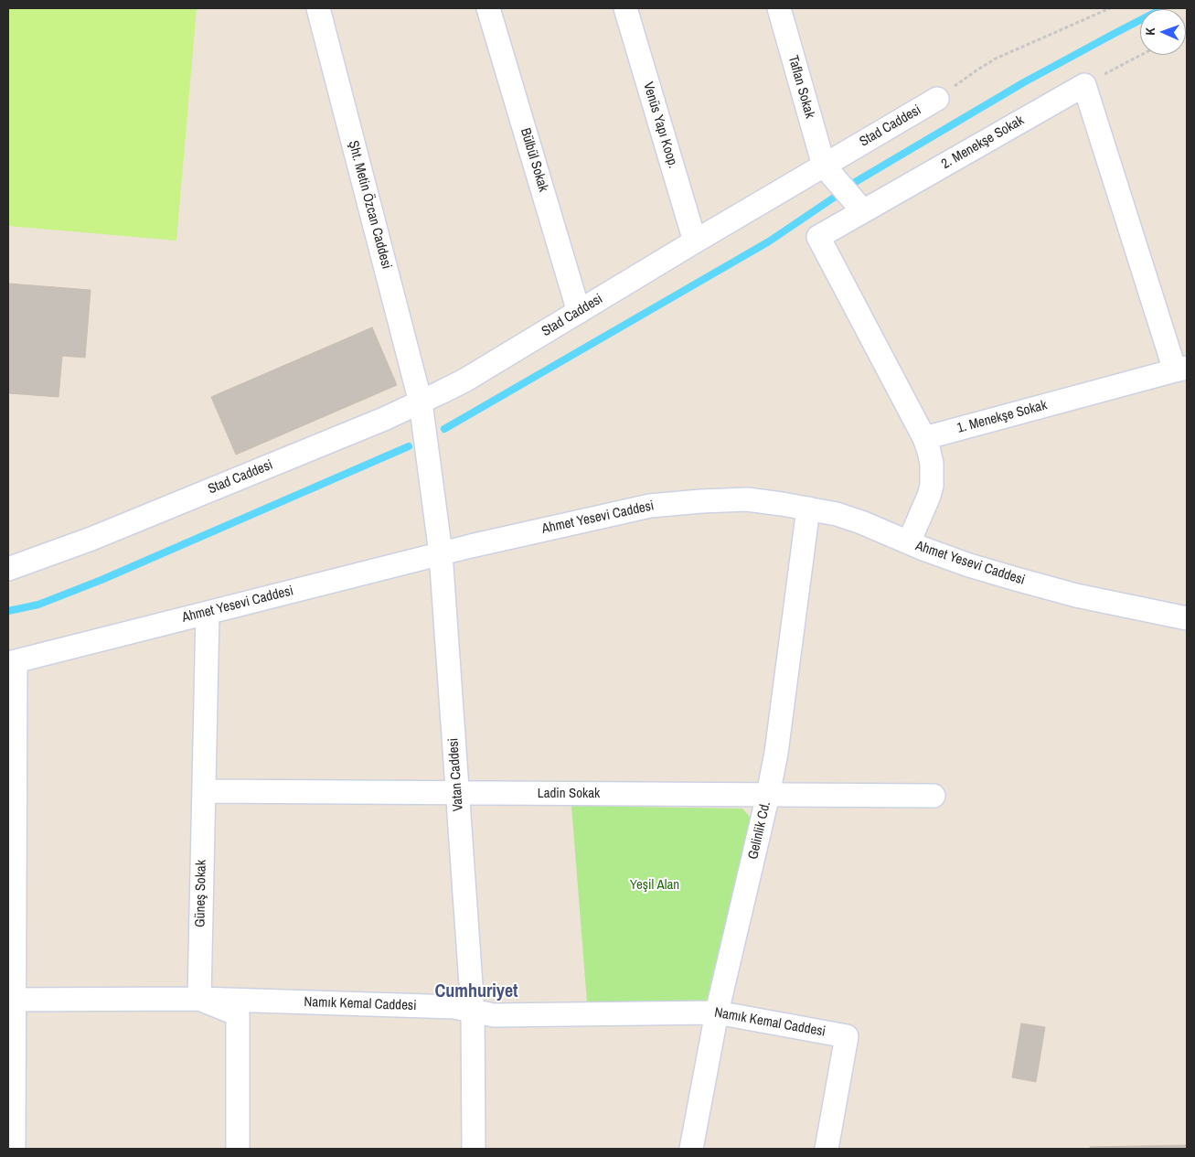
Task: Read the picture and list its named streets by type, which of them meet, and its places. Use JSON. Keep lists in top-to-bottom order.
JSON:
{
  "streets": {
    "street": [
      "Taflan Sokak",
      "Venüs Yapı Koop.",
      "Stad Caddesi",
      "2. Menekşe Sokak",
      "Bülbül Sokak",
      "Şht. Metin Özcan Caddesi",
      "1. Menekşe Sokak",
      "Ahmet Yesevi Caddesi",
      "Vatan Caddesi",
      "Ladin Sokak",
      "Gelinlik Cd.",
      "Güneş Sokak",
      "Namık Kemal Caddesi"
    ]
  },
  "crossings": [
    ["Taflan Sokak", "Stad Caddesi"],
    ["Venüs Yapı Koop.", "Stad Caddesi"],
    ["Stad Caddesi", "Bülbül Sokak"],
    ["Stad Caddesi", "Şht. Metin Özcan Caddesi"],
    ["Stad Caddesi", "Vatan Caddesi"],
    ["2. Menekşe Sokak", "1. Menekşe Sokak"],
    ["Şht. Metin Özcan Caddesi", "Vatan Caddesi"],
    ["Ahmet Yesevi Caddesi", "Vatan Caddesi"],
    ["Ahmet Yesevi Caddesi", "Gelinlik Cd."],
    ["Ahmet Yesevi Caddesi", "Güneş Sokak"],
    ["Vatan Caddesi", "Ladin Sokak"],
    ["Vatan Caddesi", "Namık Kemal Caddesi"],
    ["Ladin Sokak", "Gelinlik Cd."],
    ["Ladin Sokak", "Güneş Sokak"],
    ["Gelinlik Cd.", "Namık Kemal Caddesi"],
    ["Güneş Sokak", "Namık Kemal Caddesi"]
  ],
  "districts": ["Cumhuriyet"],
  "parks": ["Yeşil Alan"],
  "north": "left"
}
